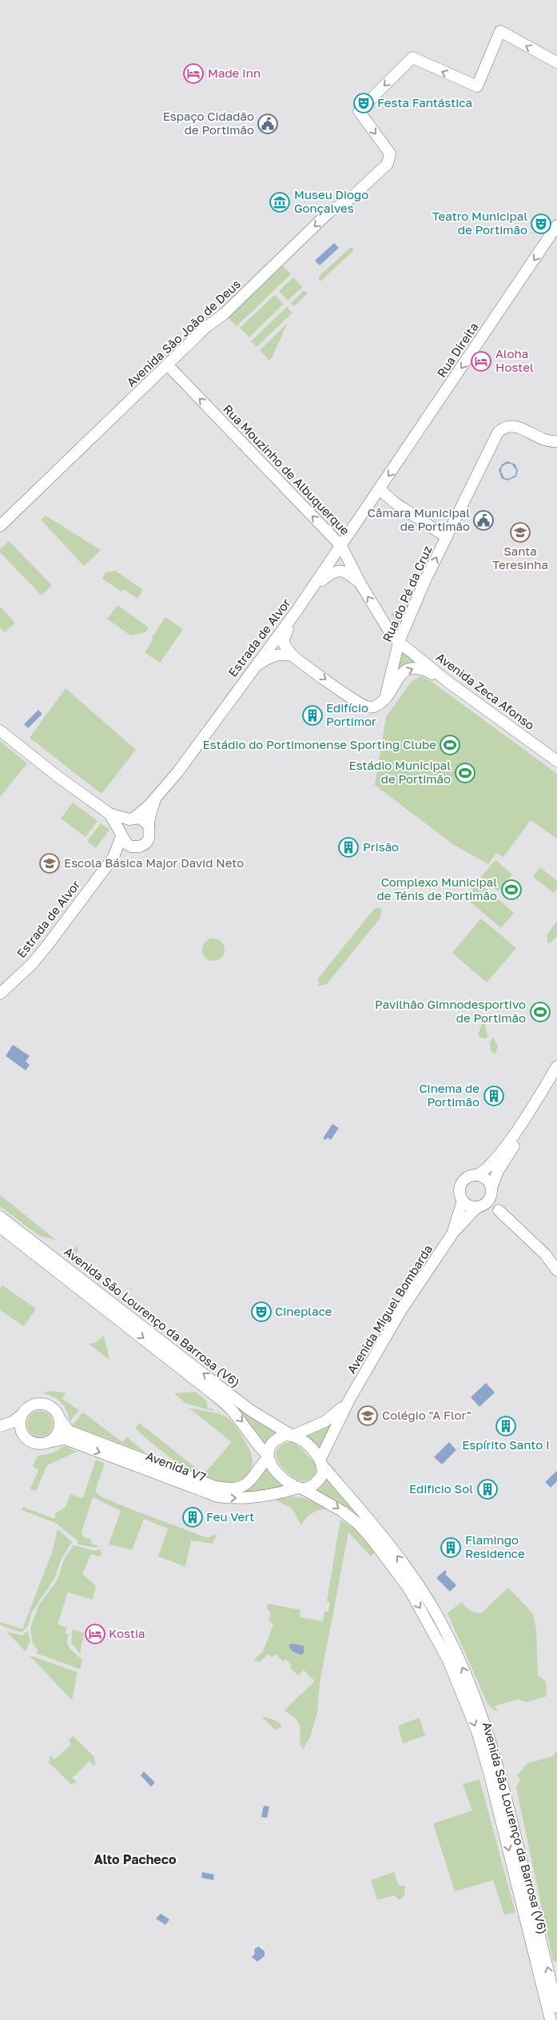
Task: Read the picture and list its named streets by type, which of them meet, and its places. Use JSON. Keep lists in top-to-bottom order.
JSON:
{
  "streets": {
    "street": [
      "Avenida São João de Deus",
      "Rua Direita",
      "Rua Mouzinho de Albuquerque",
      "Rua do Pé da Cruz",
      "Estrada de Alvor",
      "Avenida Zeca Afonso",
      "Avenida Miguel Bombarda",
      "Avenida São Lourenço da Barrosa (V6)",
      "Avenida V7"
    ]
  },
  "crossings": [
    ["Avenida São João de Deus", "Rua Mouzinho de Albuquerque"],
    ["Rua Direita", "Estrada de Alvor"],
    ["Rua Mouzinho de Albuquerque", "Rua do Pé da Cruz"],
    ["Rua Mouzinho de Albuquerque", "Estrada de Alvor"],
    ["Rua Mouzinho de Albuquerque", "Avenida Zeca Afonso"],
    ["Rua do Pé da Cruz", "Avenida Zeca Afonso"],
    ["Avenida São Lourenço da Barrosa (V6)", "Avenida V7"]
  ],
  "one_way": ["Rua Direita", "Rua Mouzinho de Albuquerque", "Avenida V7"],
  "districts": ["Alto Pacheco"],
  "places": {
    "hotel": ["Made Inn", "Aloha Hostel", "Kostia"],
    "theatre": ["Festa Fantástica", "Teatro Municipal de Portimão", "Cineplace"],
    "public building": ["Espaço Cidadão de Portimão", "Câmara Municipal de Portimão"],
    "museum": ["Museu Diogo Gonçalves"],
    "school or university": ["Santa Teresinha", "Escola Básica Major David Neto", "Colégio \"A Flor\""],
    "building": [
      "Edifício Portimor",
      "Prisão",
      "Cinema de Portimão",
      "Espírito Santo I",
      "Edificio Sol",
      "Feu Vert",
      "Flamingo Residence"
    ],
    "sports": [
      "Estádio do Portimonense Sporting Clube",
      "Estádio Municipal de Portimão",
      "Complexo Municipal de Ténis de Portimão",
      "Pavilhão Gimnodesportivo de Portimão"
    ]
  }
}
